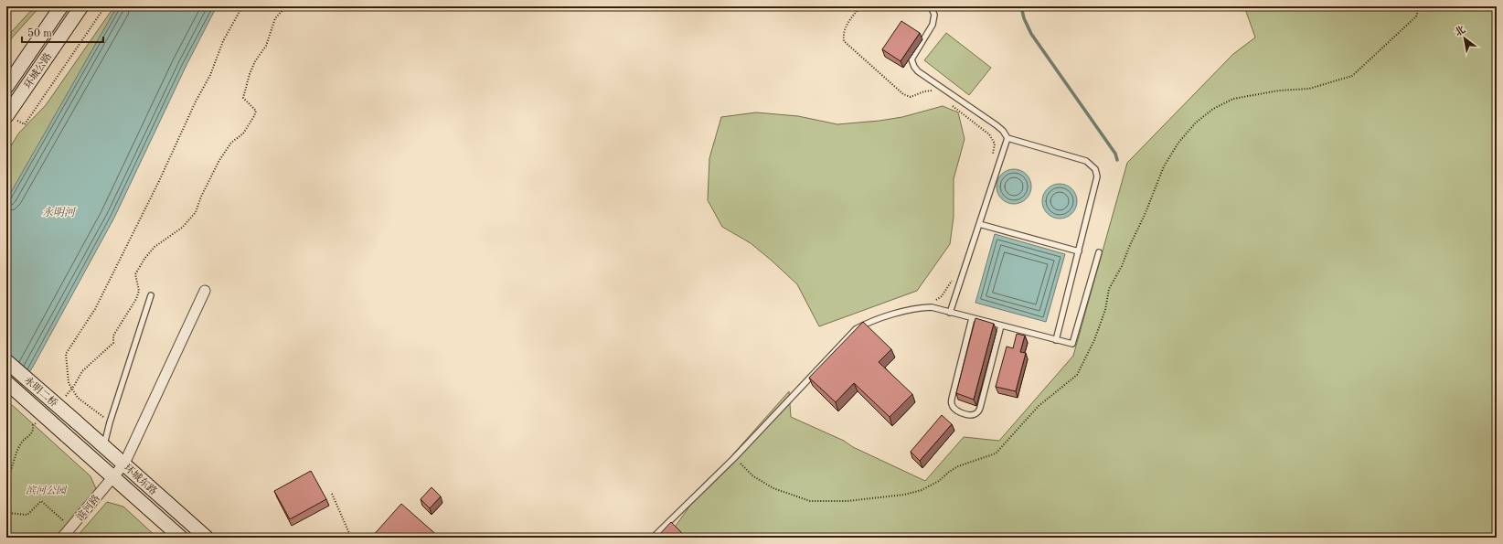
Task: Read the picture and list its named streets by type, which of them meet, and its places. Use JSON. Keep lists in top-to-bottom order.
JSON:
{
  "streets": {
    "main road": ["环城公路", "永明二桥", "环城东路"],
    "street": ["滨河路"]
  },
  "crossings": [
    ["永明二桥", "环城东路"],
    ["环城东路", "滨河路"]
  ],
  "water": ["永明河"],
  "parks": ["滨河公园"],
  "scale_bar": "50 m",
  "north": "top left"
}
